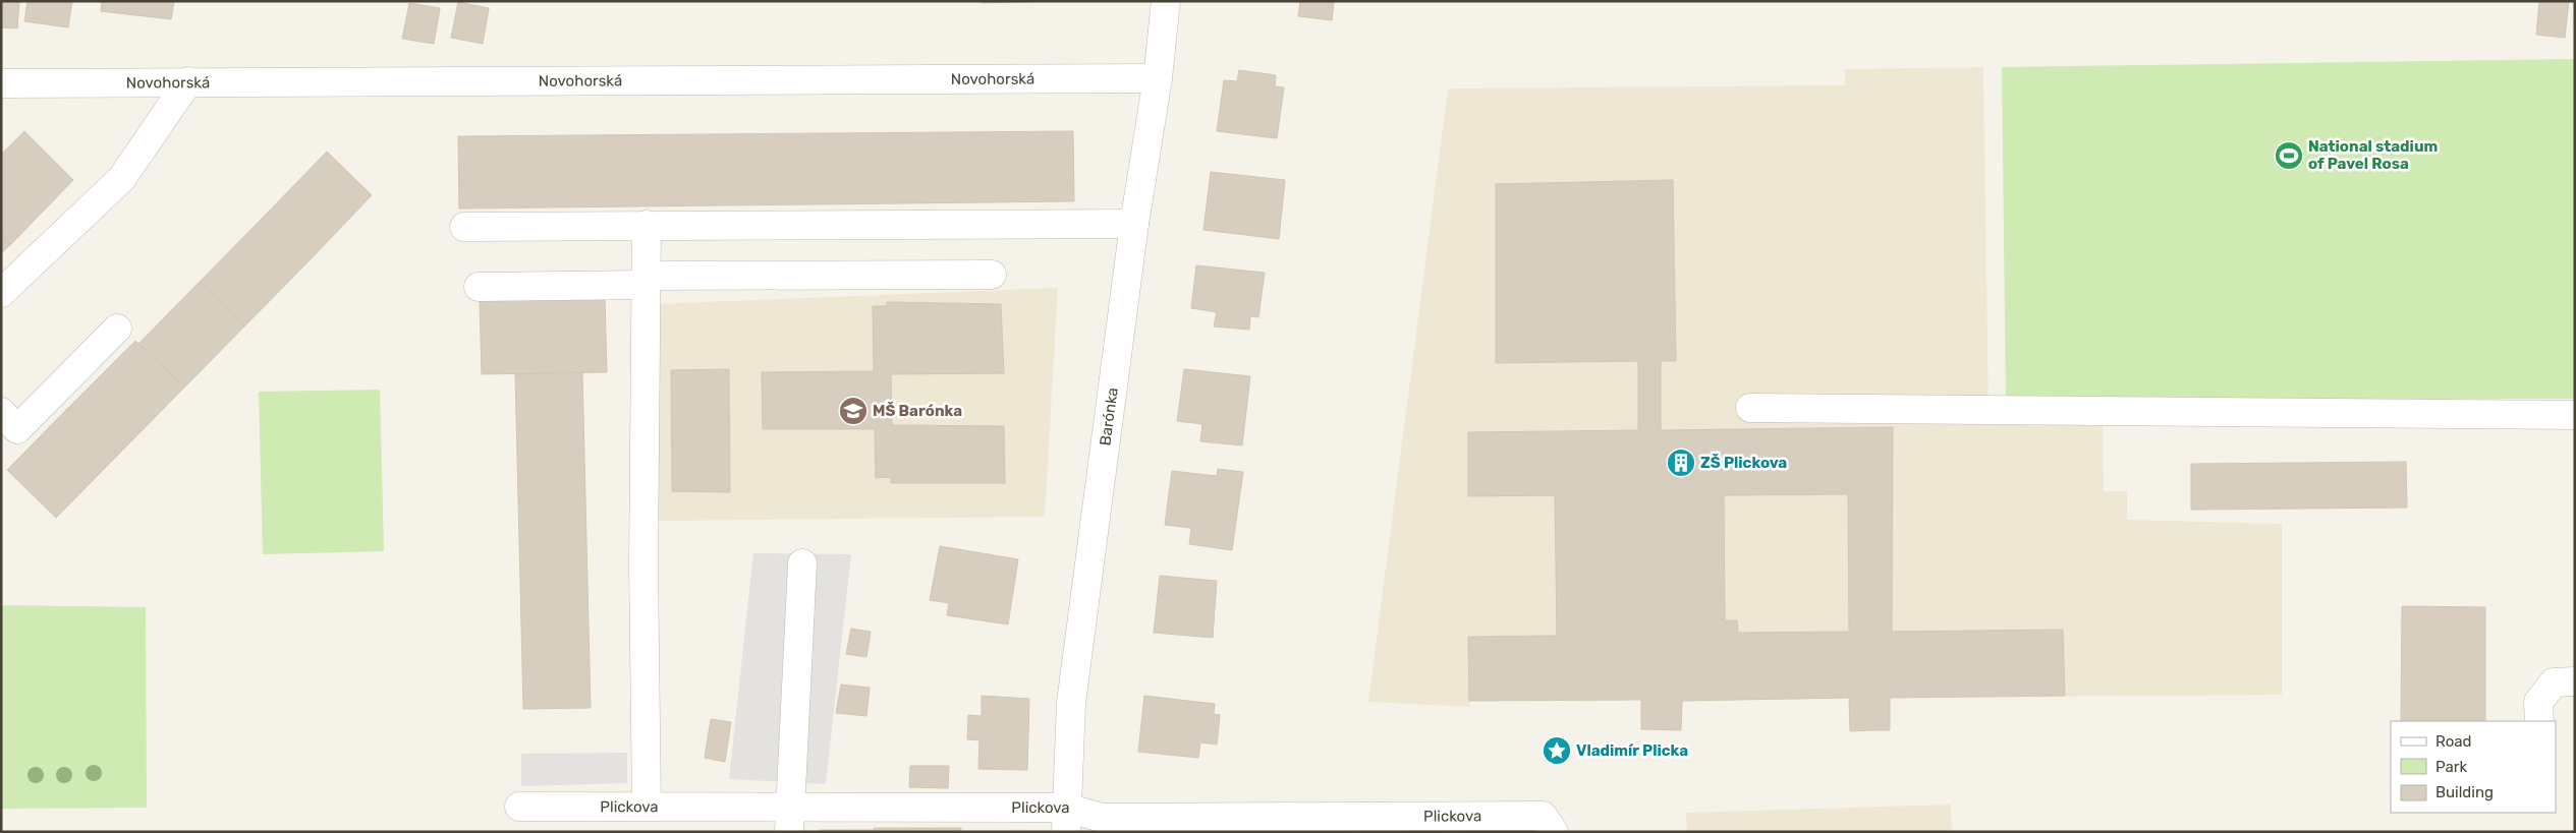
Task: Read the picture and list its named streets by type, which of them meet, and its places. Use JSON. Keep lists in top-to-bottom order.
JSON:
{
  "streets": {
    "street": ["Novohorská", "Barónka", "Plickova"]
  },
  "crossings": [
    ["Novohorská", "Barónka"],
    ["Barónka", "Plickova"]
  ],
  "places": {
    "sports": ["National stadium of Pavel Rosa"],
    "school or university": ["MŠ Barónka"],
    "building": ["ZŠ Plickova"],
    "place": ["Vladimír Plicka"]
  },
  "legend": ["Road", "Park", "Building"]
}
